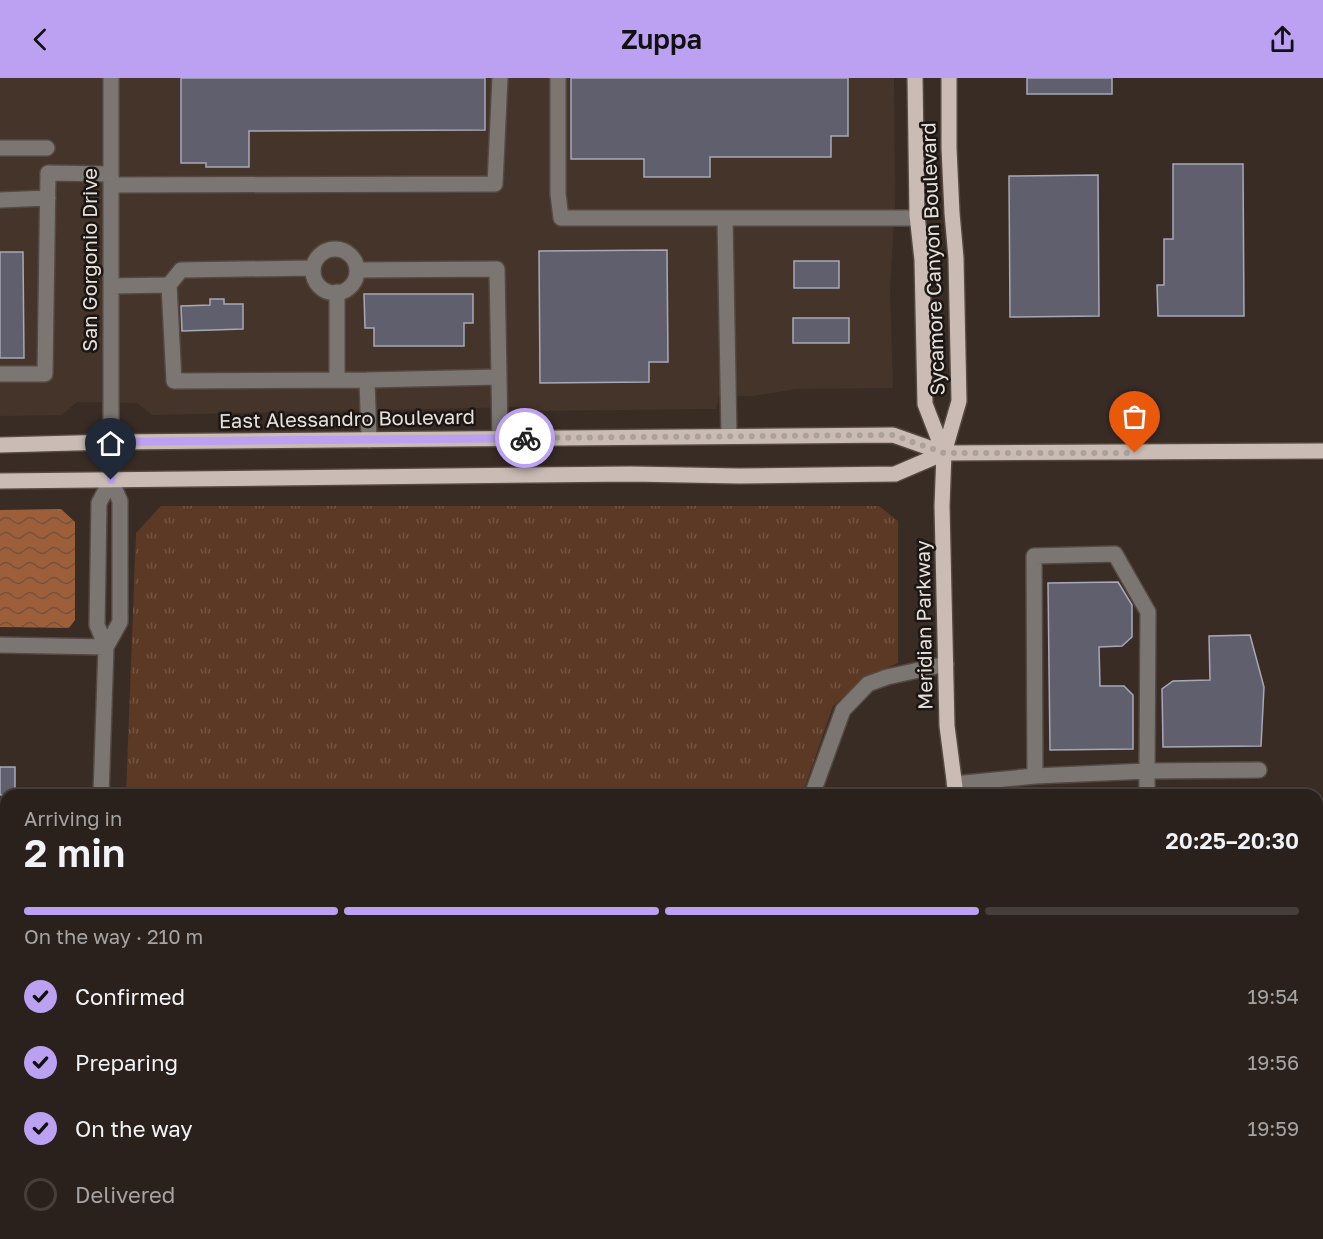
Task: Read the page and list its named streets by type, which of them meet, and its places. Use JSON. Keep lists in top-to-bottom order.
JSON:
{
  "streets": {
    "main road": ["Sycamore Canyon Boulevard", "East Alessandro Boulevard", "Meridian Parkway"],
    "street": ["San Gorgonio Drive"]
  },
  "crossings": [
    ["Sycamore Canyon Boulevard", "East Alessandro Boulevard"],
    ["Sycamore Canyon Boulevard", "Meridian Parkway"],
    ["San Gorgonio Drive", "East Alessandro Boulevard"],
    ["East Alessandro Boulevard", "Meridian Parkway"]
  ],
  "page": {
    "header": "Zuppa",
    "heading": ["2 min", "Arriving in", "20:25–20:30"],
    "bar": "On the way · 210 m",
    "list": [
      ["Confirmed", "19:54"],
      ["Preparing", "19:56"],
      ["On the way", "19:59"],
      "Delivered"
    ]
  }
}
